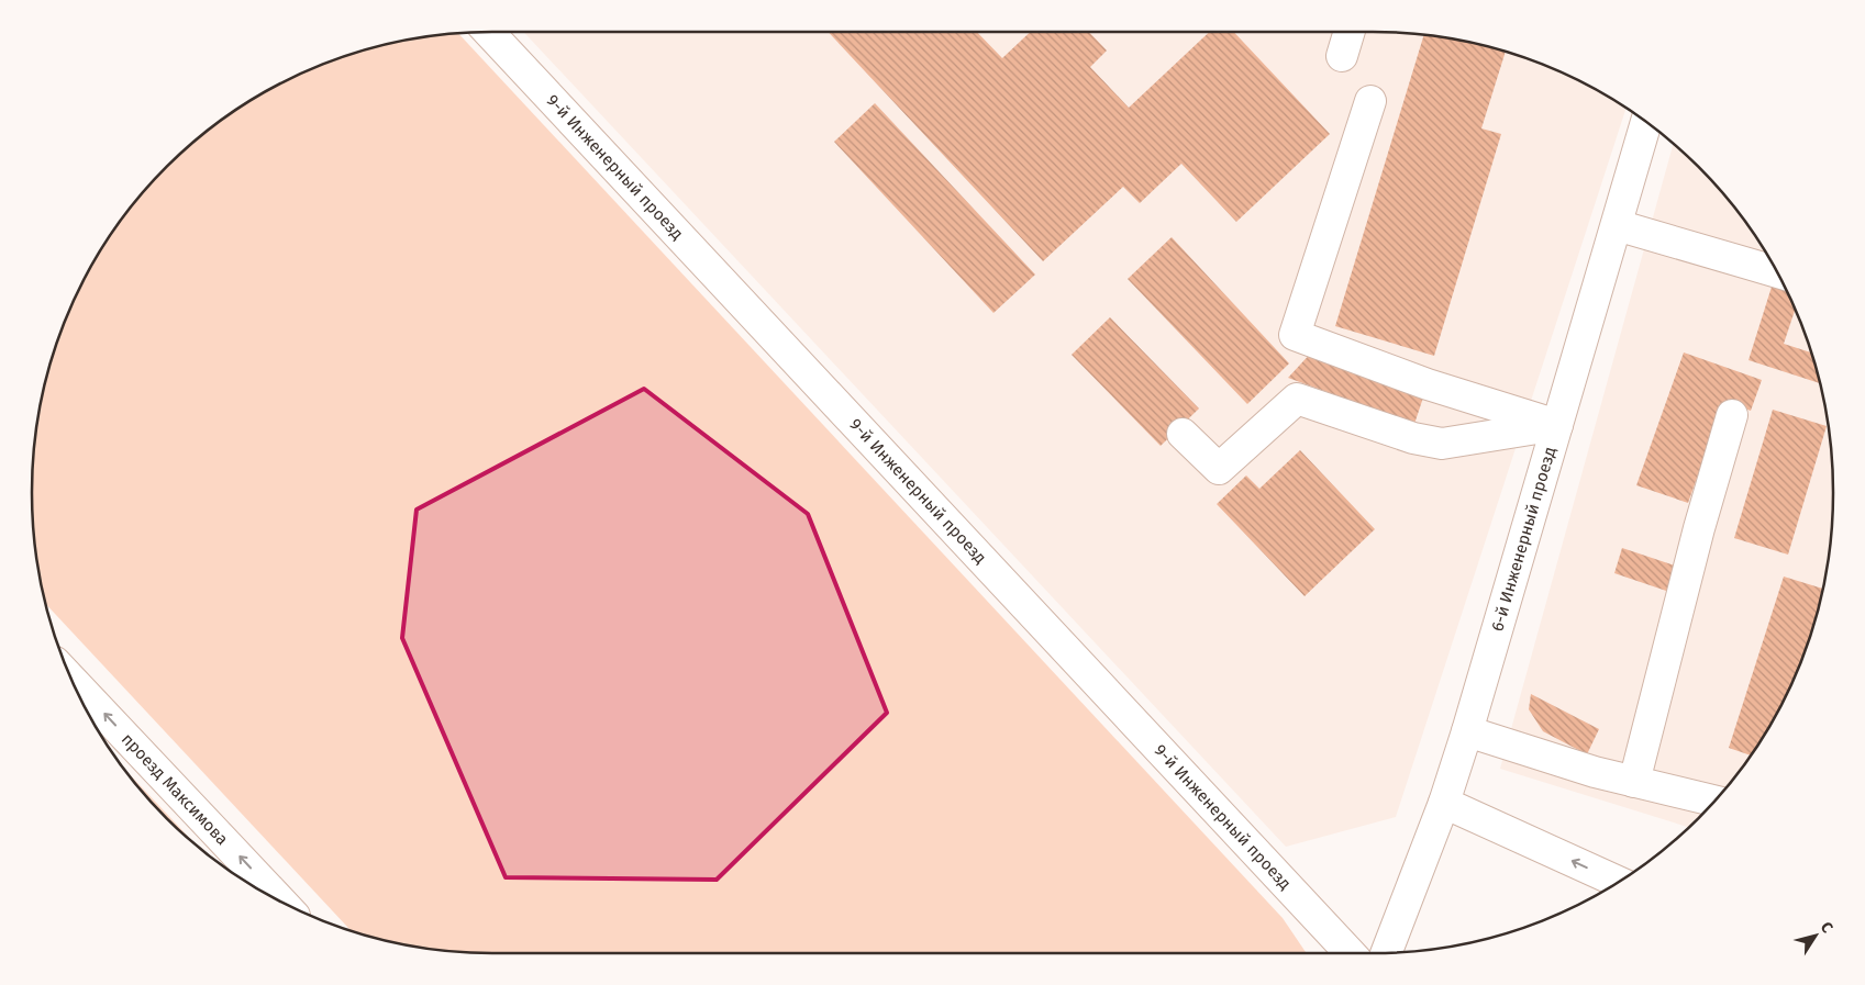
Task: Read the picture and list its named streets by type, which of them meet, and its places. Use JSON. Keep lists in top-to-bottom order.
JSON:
{
  "streets": {
    "street": ["9-й Инженерный проезд", "6-й Инженерный проезд", "проезд Максимова"]
  },
  "one_way": ["проезд Максимова"],
  "north": "top right"
}
